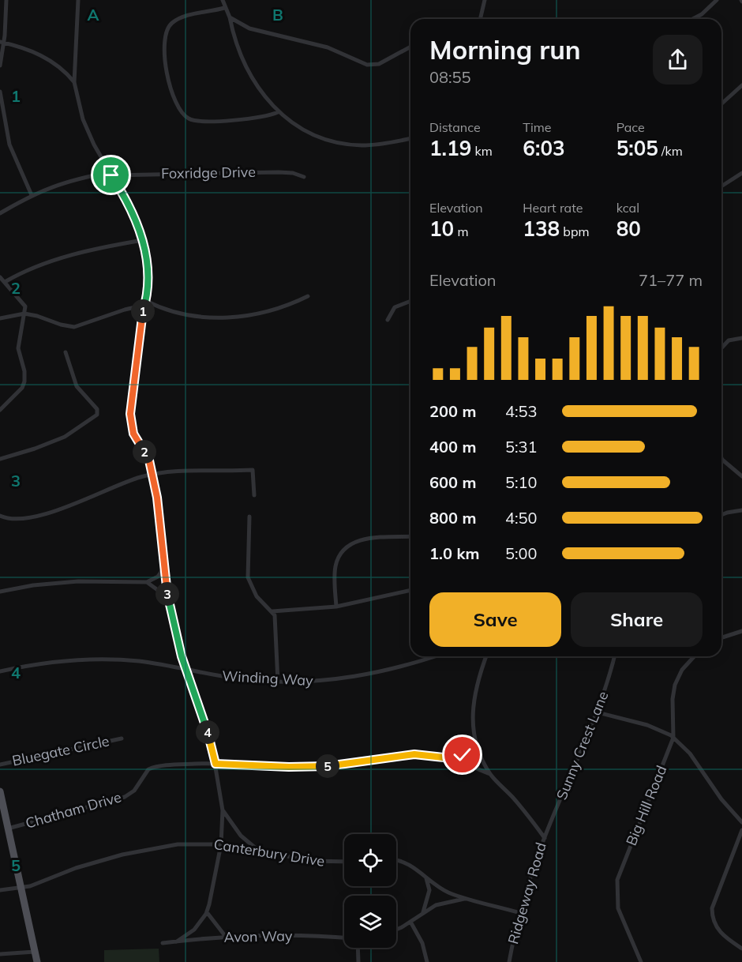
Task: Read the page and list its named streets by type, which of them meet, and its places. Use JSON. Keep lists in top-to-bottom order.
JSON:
{
  "streets": {
    "street": [
      "Foxridge Drive",
      "Winding Way",
      "Sunny Crest Lane",
      "Bluegate Circle",
      "Big Hill Road",
      "Chatham Drive",
      "Canterbury Drive",
      "Ridgeway Road",
      "Avon Way"
    ]
  },
  "crossings": [
    ["Sunny Crest Lane", "Ridgeway Road"],
    ["Chatham Drive", "Ridgeway Road"]
  ],
  "page": {
    "heading": ["Morning run", "08:55"],
    "stats": [
      ["Distance", "1.19 km"],
      ["Time", "6:03"],
      ["Pace", "5:05 /km"],
      ["Elevation", "10 m"],
      ["Heart rate", "138 bpm"],
      ["kcal", "80"]
    ],
    "chart": ["Elevation", "71–77 m"],
    "pins": [
      "1",
      "2",
      "3",
      "4",
      "5"
    ],
    "list": [
      {
        "name": "200 m",
        "note": "4:53"
      },
      {
        "name": "400 m",
        "note": "5:31"
      },
      {
        "name": "600 m",
        "note": "5:10"
      },
      {
        "name": "800 m",
        "note": "4:50"
      },
      {
        "name": "1.0 km",
        "note": "5:00"
      }
    ],
    "buttons": ["Save", "Share"]
  },
  "grid": {
    "columns": ["A", "B"],
    "rows": [
      "1",
      "2",
      "3",
      "4",
      "5"
    ]
  }
}
